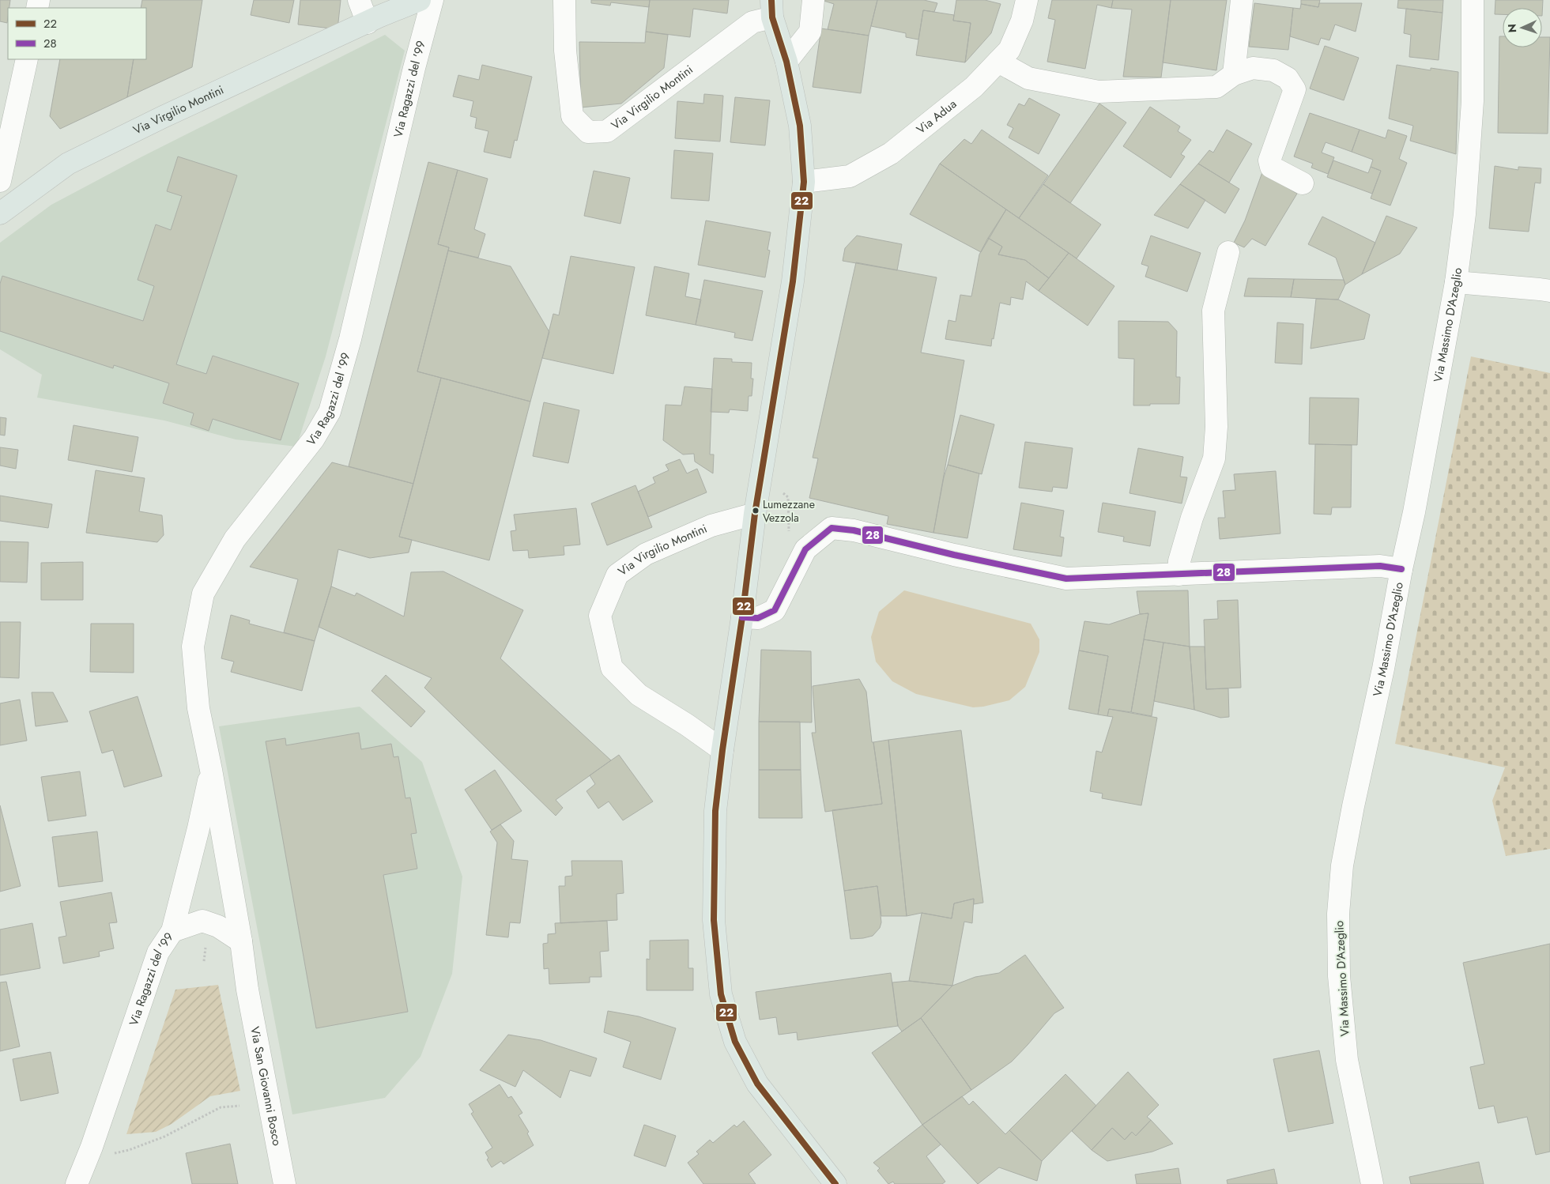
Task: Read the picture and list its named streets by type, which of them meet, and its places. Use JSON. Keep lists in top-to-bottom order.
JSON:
{
  "streets": {
    "main road": ["Via Virgilio Montini"],
    "street": [
      "Via Ragazzi del '99",
      "Via Adua",
      "Via Massimo D'Azeglio",
      "Via San Giovanni Bosco"
    ]
  },
  "crossings": [
    ["Via Ragazzi del '99", "Via San Giovanni Bosco"],
    ["Via Virgilio Montini", "Via Adua"]
  ],
  "places": ["Lumezzane Vezzola"],
  "lines": ["transit line 22", "transit line 28"],
  "legend": ["22", "28"],
  "north": "left"
}
